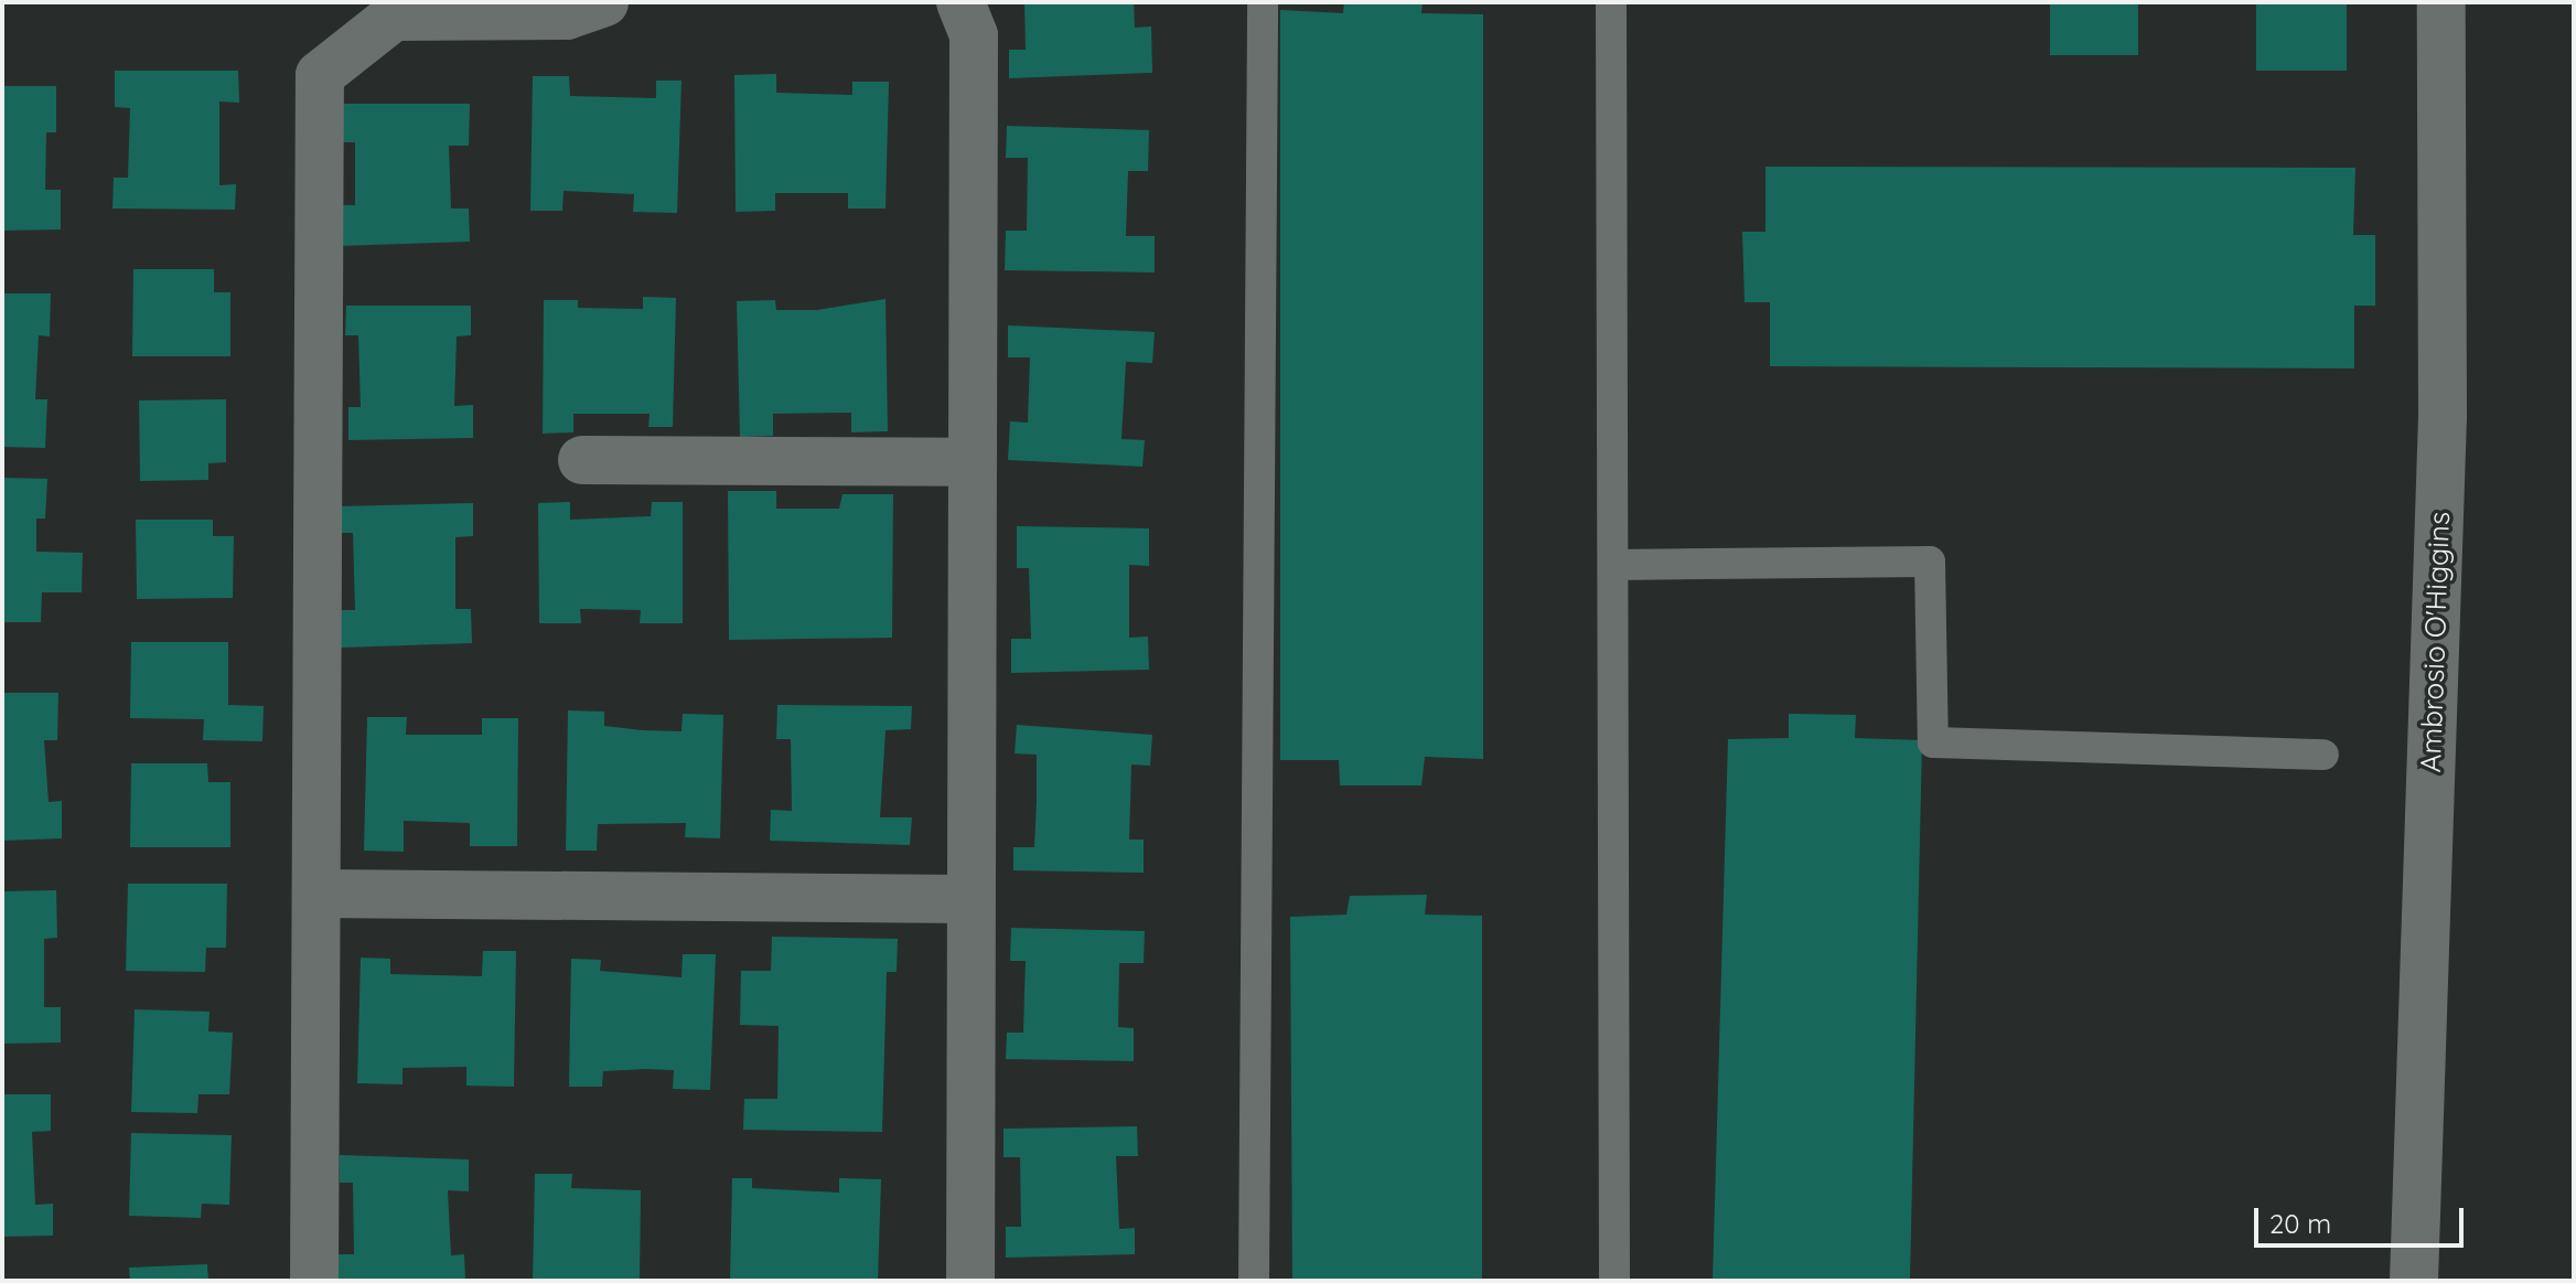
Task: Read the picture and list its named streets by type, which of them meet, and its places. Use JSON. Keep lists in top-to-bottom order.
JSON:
{
  "streets": {
    "street": ["Ambrosio O'Higgins"]
  },
  "scale_bar": "20 m"
}
